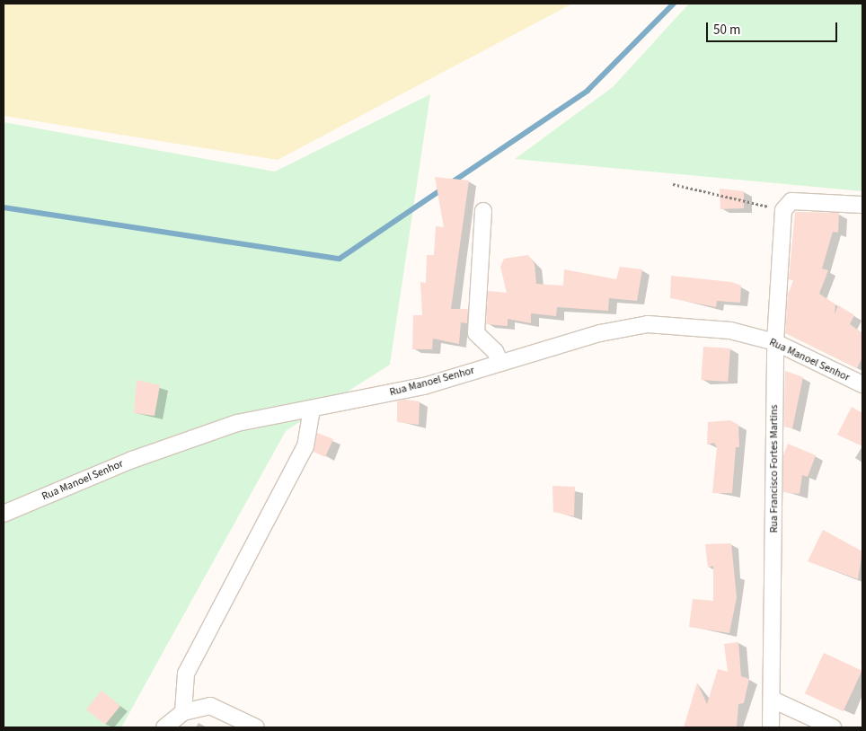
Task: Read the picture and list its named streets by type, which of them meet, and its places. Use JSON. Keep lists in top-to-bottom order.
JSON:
{
  "streets": {
    "street": ["Rua Manoel Senhor", "Rua Francisco Fortes Martins"]
  },
  "crossings": [
    ["Rua Manoel Senhor", "Rua Francisco Fortes Martins"]
  ],
  "scale_bar": "50 m"
}
